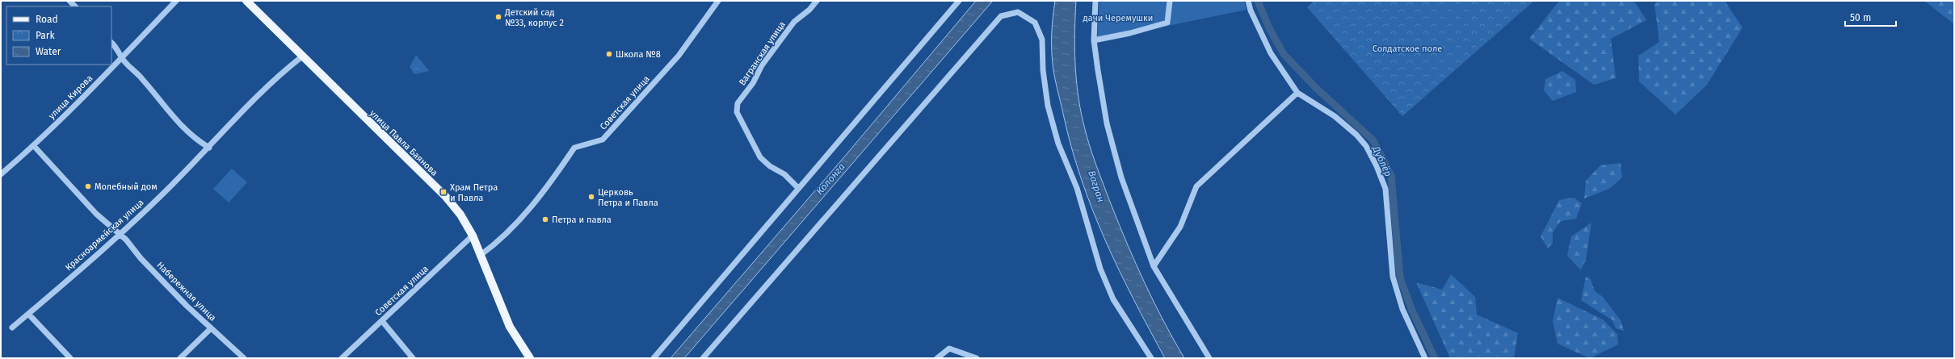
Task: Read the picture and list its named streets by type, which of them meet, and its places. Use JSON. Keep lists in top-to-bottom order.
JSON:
{
  "streets": {
    "main road": ["улица Павла Баянова"],
    "street": [
      "Вагранская улица",
      "улица Кирова",
      "Советская улица",
      "Красноармейская улица",
      "Набережная улица"
    ]
  },
  "crossings": [
    ["улица Кирова", "Набережная улица"],
    ["Советская улица", "улица Павла Баянова"],
    ["улица Павла Баянова", "Красноармейская улица"],
    ["Красноармейская улица", "Набережная улица"]
  ],
  "water": ["Дублёр", "Колонга", "Вагран"],
  "parks": ["дачи Черемушки", "Солдатское поле"],
  "places": {
    "other": [
      "Детский сад №33, корпус 2",
      "Школа №8",
      "Молебный дом",
      "Церковь Петра и Павла",
      "Петра и павла"
    ],
    "transit": ["Храм Петра и Павла"]
  },
  "legend": ["Road", "Park", "Water"],
  "scale_bar": "50 m"
}
